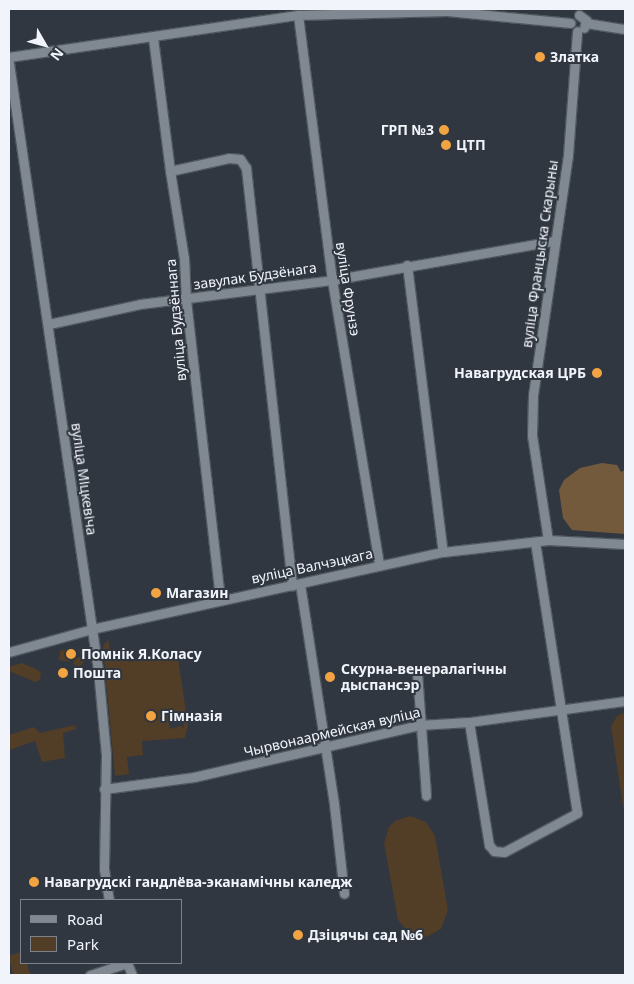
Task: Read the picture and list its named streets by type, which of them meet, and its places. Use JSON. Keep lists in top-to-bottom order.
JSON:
{
  "streets": {
    "street": [
      "вуліца Францыска Скарыны",
      "завулак Будзёнага",
      "вуліца Фрунзэ",
      "вуліца Будзённага",
      "вуліца Міцкевіча",
      "вуліца Валчэцкага",
      "Чырвонаармейская вуліца"
    ]
  },
  "crossings": [
    ["вуліца Францыска Скарыны", "завулак Будзёнага"],
    ["вуліца Францыска Скарыны", "вуліца Валчэцкага"],
    ["завулак Будзёнага", "вуліца Фрунзэ"],
    ["завулак Будзёнага", "вуліца Будзённага"],
    ["завулак Будзёнага", "вуліца Міцкевіча"],
    ["вуліца Фрунзэ", "вуліца Валчэцкага"],
    ["вуліца Будзённага", "вуліца Валчэцкага"],
    ["вуліца Міцкевіча", "вуліца Валчэцкага"],
    ["вуліца Міцкевіча", "Чырвонаармейская вуліца"]
  ],
  "places": [
    "Златка",
    "ГРП №3",
    "ЦТП",
    "Навагрудская ЦРБ",
    "Магазин",
    "Помнік Я.Коласу",
    "Пошта",
    "Скурна-венералагічны дыспансэр",
    "Гімназія",
    "Навагрудскі гандлёва-эканамічны каледж",
    "Дзіцячы сад №6"
  ],
  "legend": ["Road", "Park"],
  "north": "bottom right"
}
